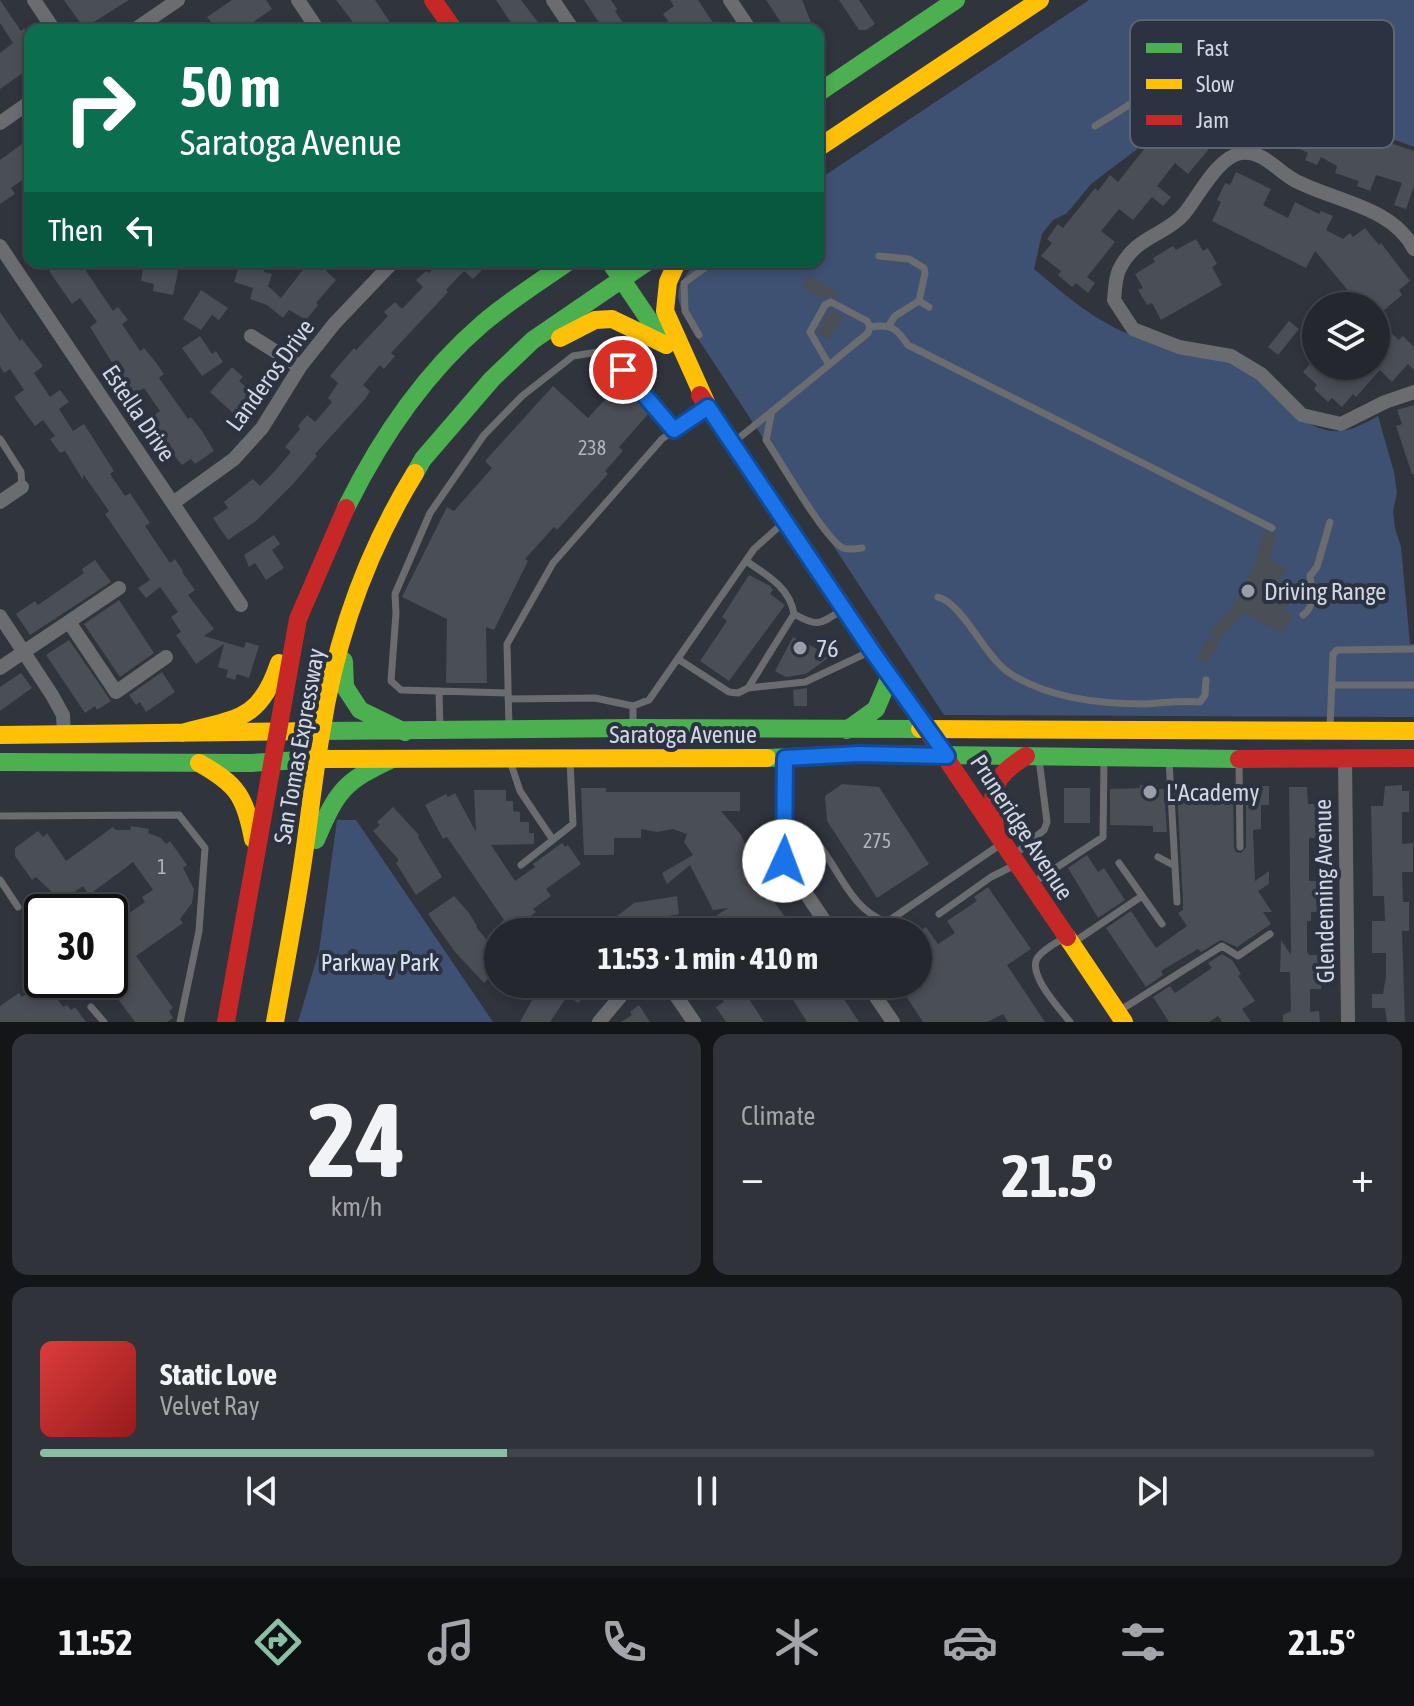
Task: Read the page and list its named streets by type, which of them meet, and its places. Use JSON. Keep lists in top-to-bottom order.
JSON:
{
  "streets": {
    "main road": ["Saratoga Avenue", "San Tomas Expressway", "Pruneridge Avenue"],
    "street": ["Landeros Drive", "Estella Drive", "Glendenning Avenue"]
  },
  "crossings": [
    ["Landeros Drive", "Estella Drive"],
    ["Saratoga Avenue", "San Tomas Expressway"],
    ["Saratoga Avenue", "Pruneridge Avenue"],
    ["Saratoga Avenue", "Glendenning Avenue"],
    ["San Tomas Expressway", "Pruneridge Avenue"]
  ],
  "parks": ["Parkway Park"],
  "places": ["Driving Range", "76", "L'Academy"],
  "house_numbers": ["238", "275", "1"],
  "legend": ["Fast", "Slow", "Jam"],
  "page": {
    "turn": ["50 m", "Saratoga Avenue"],
    "then": "Then",
    "limit": "30",
    "trip": "11:53 · 1 min · 410 m",
    "tile": [
      ["24", "km/h"],
      "Climate"
    ],
    "heat": ["−", "21.5°", "+"],
    "song": ["Static Love", "Velvet Ray"],
    "tabs": ["11:52", "21.5°"]
  }
}
